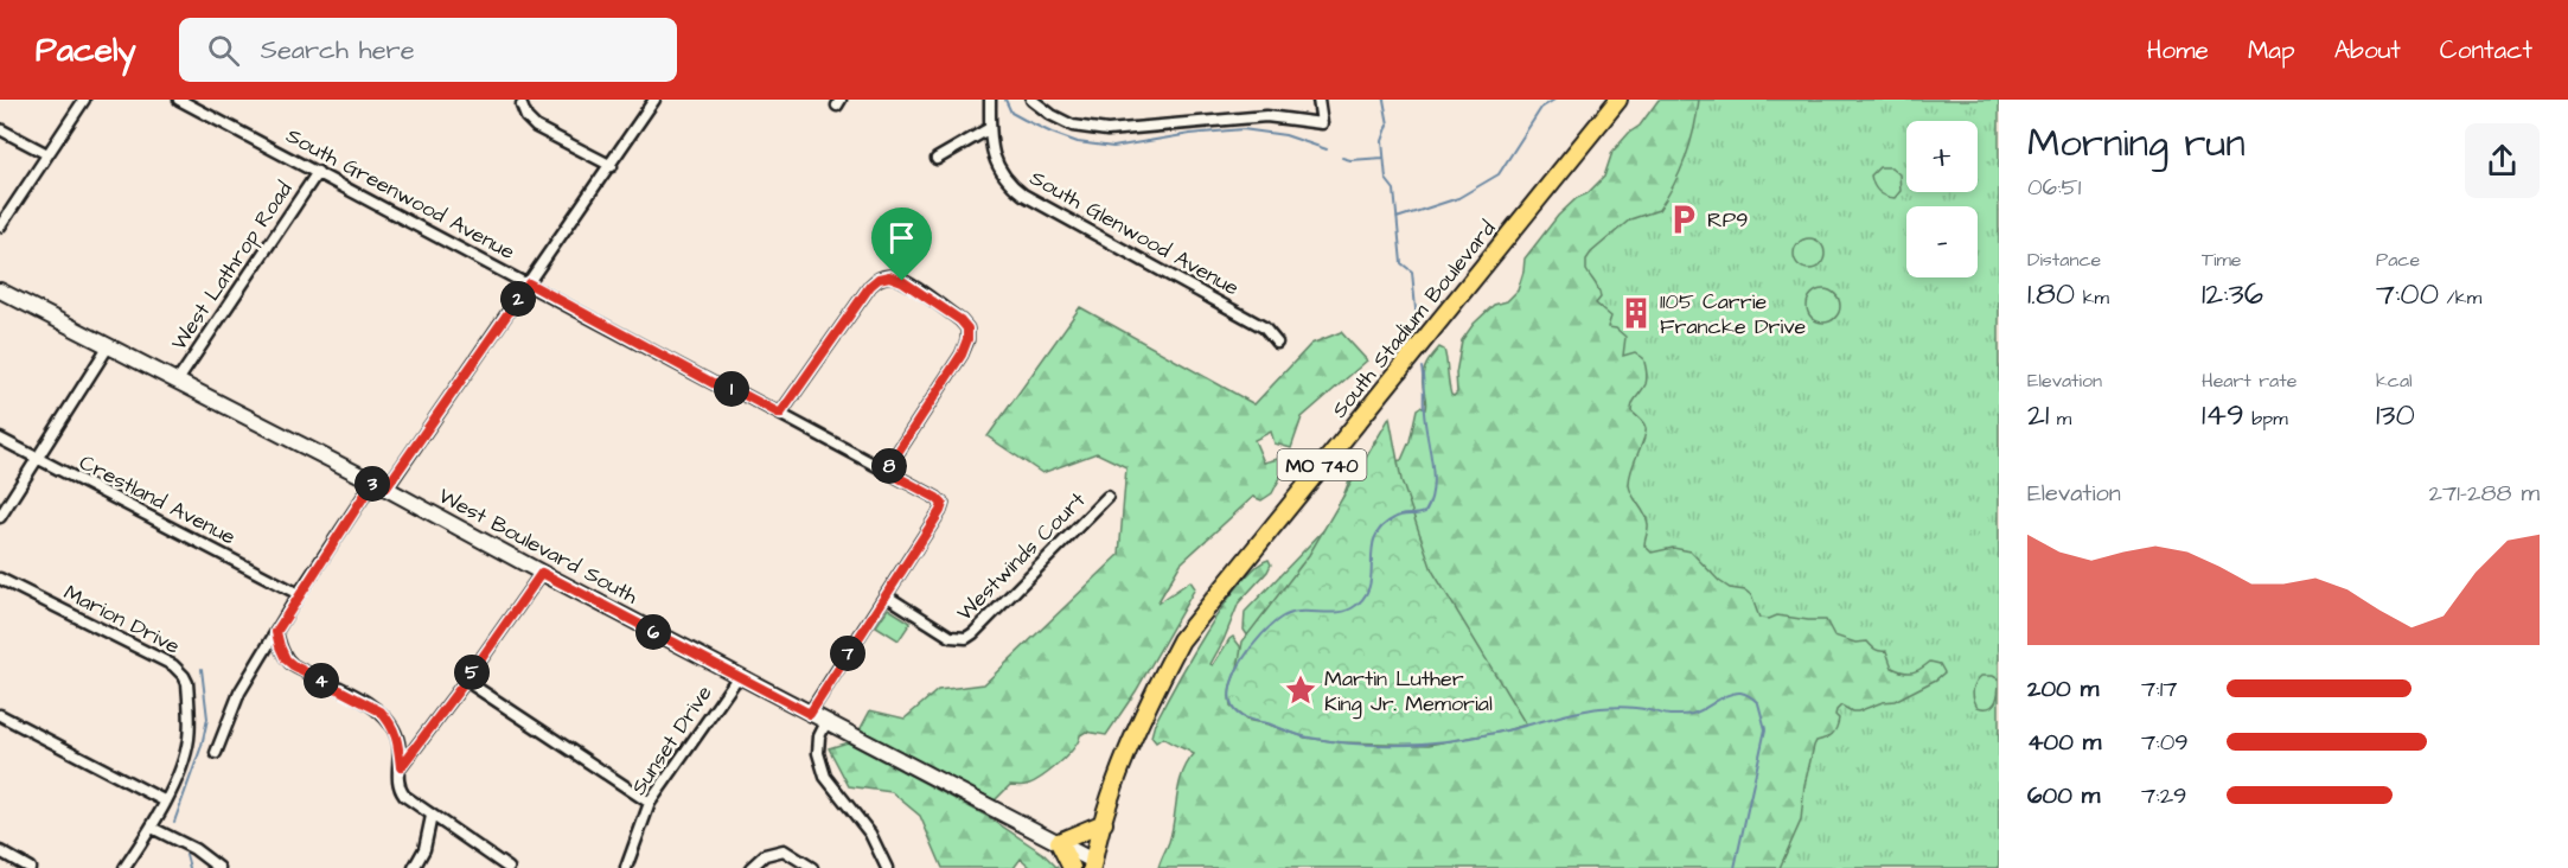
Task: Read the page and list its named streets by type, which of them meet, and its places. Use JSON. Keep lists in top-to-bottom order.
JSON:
{
  "streets": {
    "main road": ["South Stadium Boulevard", "MO 740", "West Boulevard South"],
    "street": [
      "South Greenwood Avenue",
      "South Glenwood Avenue",
      "West Lathrop Road",
      "Crestland Avenue",
      "Westwinds Court",
      "Marion Drive",
      "Sunset Drive"
    ]
  },
  "crossings": [
    ["South Greenwood Avenue", "West Lathrop Road"],
    ["South Greenwood Avenue", "Westwinds Court"],
    ["West Lathrop Road", "West Boulevard South"],
    ["South Stadium Boulevard", "West Boulevard South"],
    ["West Boulevard South", "Sunset Drive"]
  ],
  "places": {
    "parking": ["RP9"],
    "building": ["1105 Carrie Francke Drive"],
    "place": ["Martin Luther King Jr. Memorial"]
  },
  "page": {
    "header": "Pacely",
    "search": "Search here",
    "nav": [
      "Home",
      "Map",
      "About",
      "Contact"
    ],
    "heading": ["Morning run", "06:51"],
    "map_buttons": ["+", "−"],
    "stats": [
      ["Distance", "1.80 km"],
      ["Time", "12:36"],
      ["Pace", "7:00 /km"],
      ["Elevation", "21 m"],
      ["Heart rate", "149 bpm"],
      ["kcal", "130"]
    ],
    "pins": [
      "2",
      "1",
      "8",
      "3",
      "6",
      "7",
      "5",
      "4"
    ],
    "chart": ["Elevation", "271–288 m"],
    "list": [
      {
        "name": "200 m",
        "note": "7:17"
      },
      {
        "name": "400 m",
        "note": "7:09"
      },
      {
        "name": "600 m",
        "note": "7:29"
      }
    ]
  }
}
